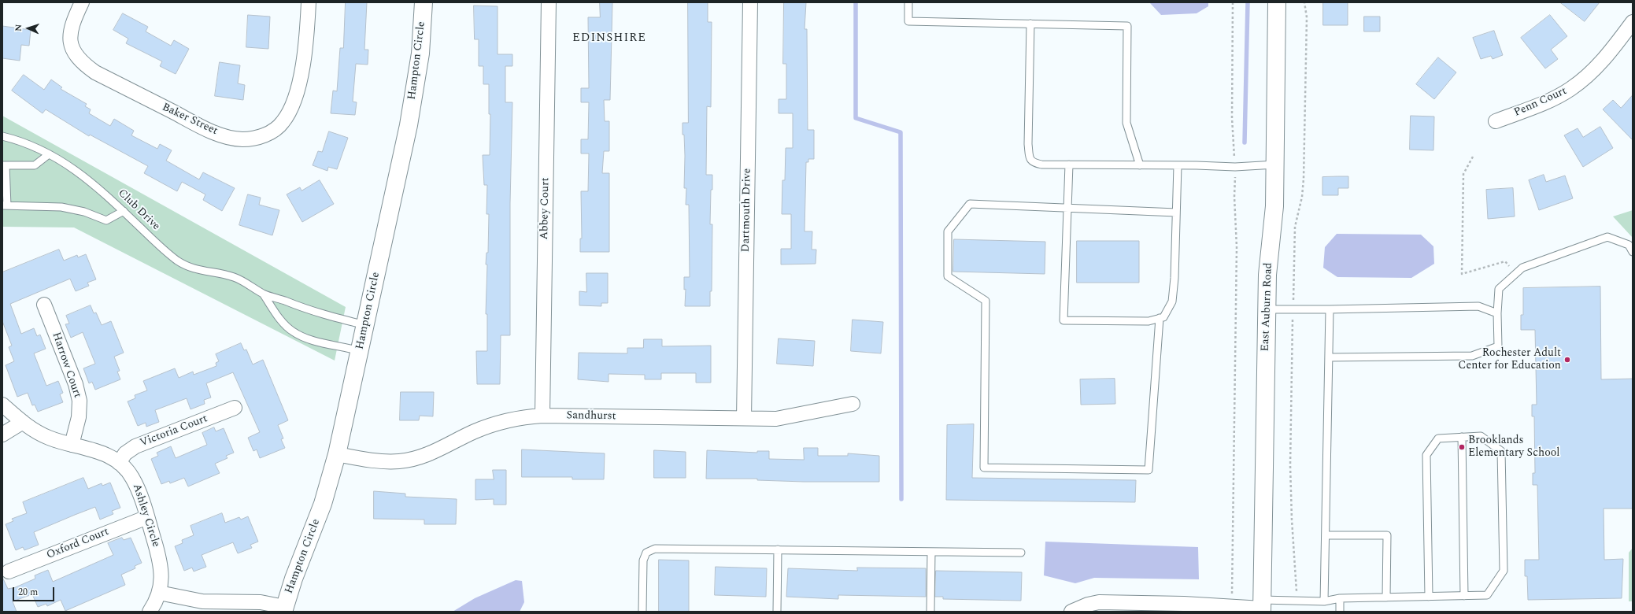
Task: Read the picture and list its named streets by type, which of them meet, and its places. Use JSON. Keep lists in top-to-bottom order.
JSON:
{
  "streets": {
    "street": [
      "Hampton Circle",
      "Penn Court",
      "Baker Street",
      "Abbey Court",
      "Dartmouth Drive",
      "East Auburn Road",
      "Harrow Court",
      "Sandhurst",
      "Victoria Court",
      "Ashley Circle",
      "Oxford Court"
    ],
    "lane": ["Club Drive"]
  },
  "crossings": [
    ["Hampton Circle", "Club Drive"],
    ["Hampton Circle", "Sandhurst"],
    ["Abbey Court", "Sandhurst"],
    ["Dartmouth Drive", "Sandhurst"],
    ["Harrow Court", "Ashley Circle"],
    ["Victoria Court", "Ashley Circle"],
    ["Ashley Circle", "Oxford Court"]
  ],
  "districts": ["EDINSHIRE"],
  "places": ["Rochester Adult Center for Education", "Brooklands Elementary School"],
  "scale_bar": "20 m",
  "north": "left"
}
